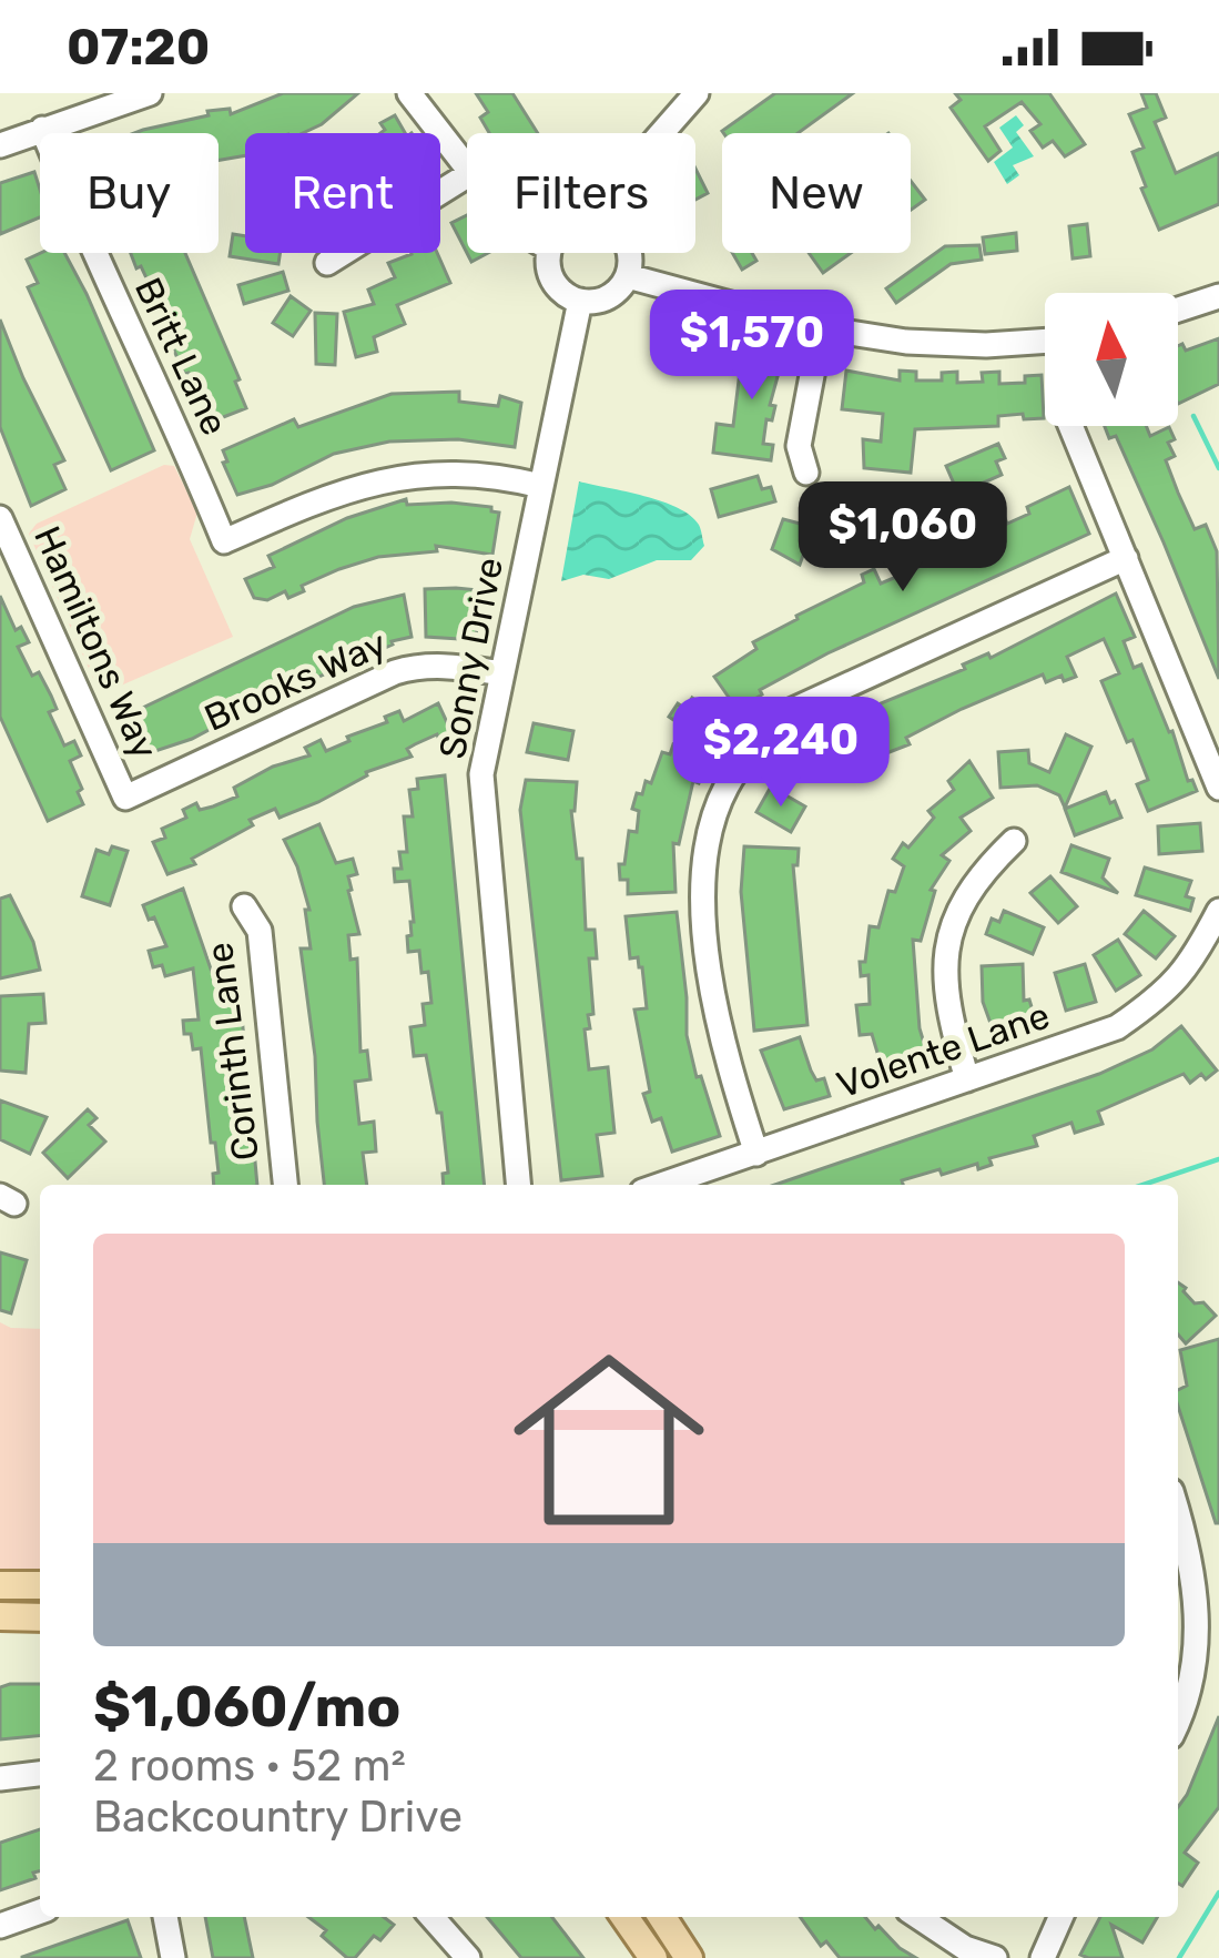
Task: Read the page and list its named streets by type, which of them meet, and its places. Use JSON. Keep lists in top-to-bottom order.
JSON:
{
  "streets": {
    "street": [
      "Britt Lane",
      "Hamiltons Way",
      "Sonny Drive",
      "Brooks Way",
      "Volente Lane",
      "Corinth Lane"
    ]
  },
  "crossings": [
    ["Britt Lane", "Sonny Drive"],
    ["Hamiltons Way", "Brooks Way"],
    ["Sonny Drive", "Brooks Way"]
  ],
  "north": "top",
  "page": {
    "status": "07:20",
    "chip": [
      "Buy",
      "Rent",
      "Filters",
      "New"
    ],
    "price": ["$1,570", "$1,060", "$2,240"],
    "list": [
      {
        "name": "$1,060/mo",
        "note": "2 rooms · 52 m² · Backcountry Drive"
      }
    ]
  }
}
